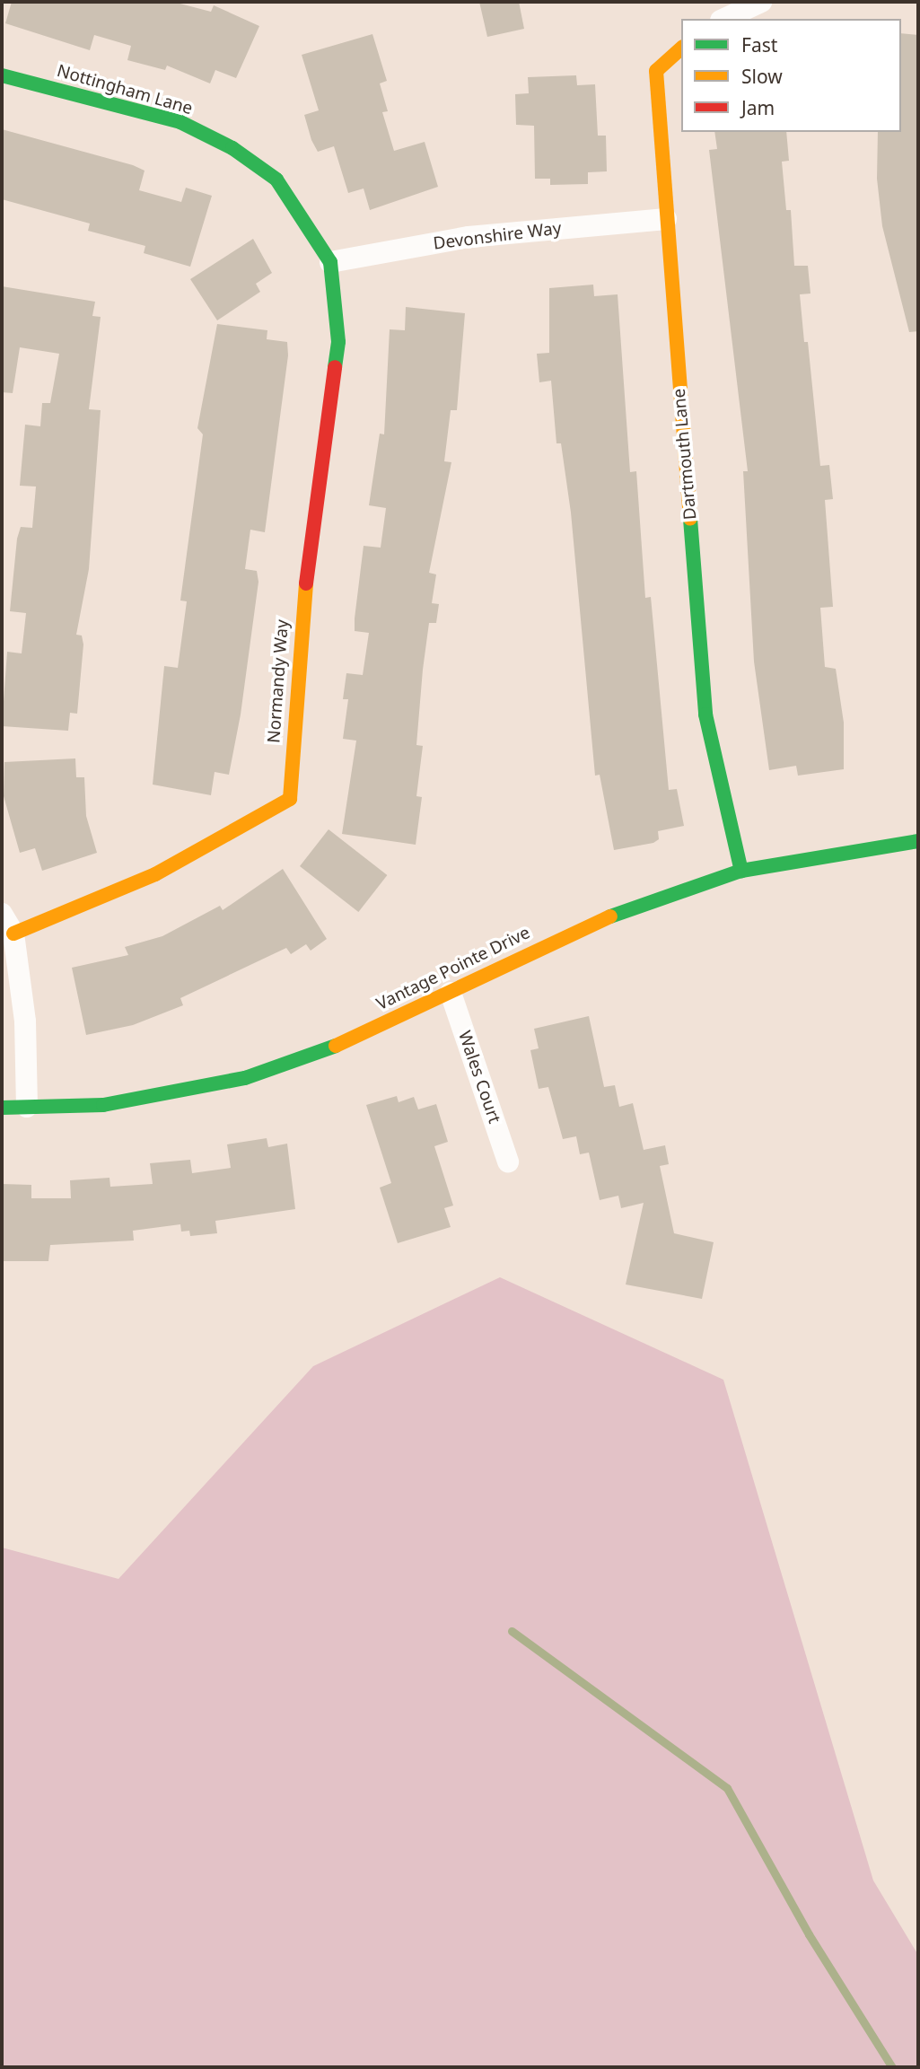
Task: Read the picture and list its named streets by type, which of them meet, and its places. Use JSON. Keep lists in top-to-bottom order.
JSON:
{
  "streets": {
    "street": [
      "Nottingham Lane",
      "Devonshire Way",
      "Dartmouth Lane",
      "Normandy Way",
      "Vantage Pointe Drive",
      "Wales Court"
    ]
  },
  "crossings": [
    ["Nottingham Lane", "Devonshire Way"],
    ["Nottingham Lane", "Normandy Way"],
    ["Devonshire Way", "Dartmouth Lane"],
    ["Devonshire Way", "Normandy Way"],
    ["Dartmouth Lane", "Vantage Pointe Drive"],
    ["Vantage Pointe Drive", "Wales Court"]
  ],
  "legend": ["Fast", "Slow", "Jam"]
}
